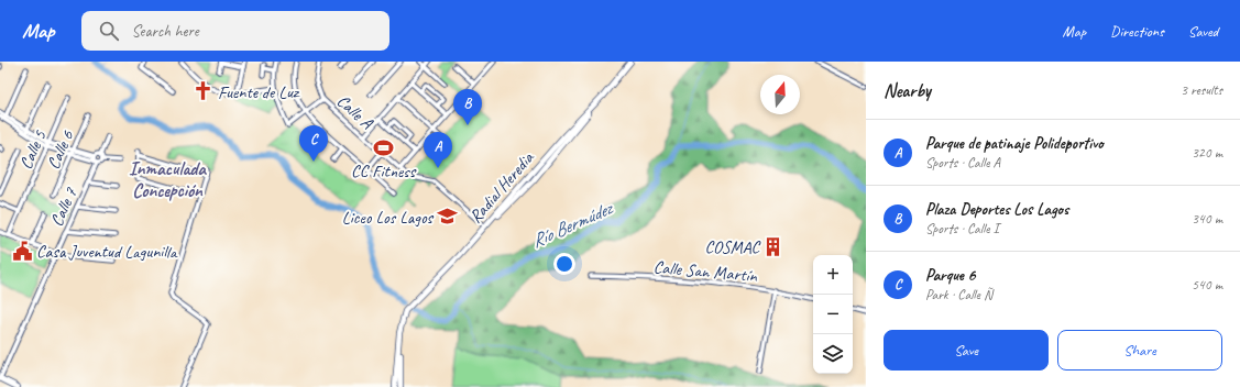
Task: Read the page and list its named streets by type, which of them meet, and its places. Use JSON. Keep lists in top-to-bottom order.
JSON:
{
  "streets": {
    "main road": ["Radial Heredia"],
    "street": [
      "Calle A",
      "Calle 5",
      "Calle 6",
      "Calle 7",
      "Calle San Martín"
    ]
  },
  "crossings": [
    ["Calle A", "Radial Heredia"]
  ],
  "districts": ["Inmaculada Concepción"],
  "water": ["Río Bermúdez"],
  "places": {
    "church": ["Fuente de Luz"],
    "sports": ["CC Fitness"],
    "school or university": ["Liceo Los Lagos"],
    "building": ["COSMAC"],
    "public building": ["Casa Juventud Lagunilla"]
  },
  "north": "top",
  "page": {
    "header": "Map",
    "search": "Search here",
    "nav": ["Map", "Directions", "Saved"],
    "heading": ["Nearby", "3 results"],
    "pins": ["B", "C", "A"],
    "list": [
      {
        "mark": "A",
        "name": "Parque de patinaje Polideportivo",
        "note": "Sports · Calle A",
        "value": "320 m"
      },
      {
        "mark": "B",
        "name": "Plaza Deportes Los Lagos",
        "note": "Sports · Calle I",
        "value": "340 m"
      },
      {
        "mark": "C",
        "name": "Parque 6",
        "note": "Park · Calle Ñ",
        "value": "540 m"
      }
    ],
    "map_buttons": ["+", "−"],
    "buttons": ["Save", "Share"]
  }
}
